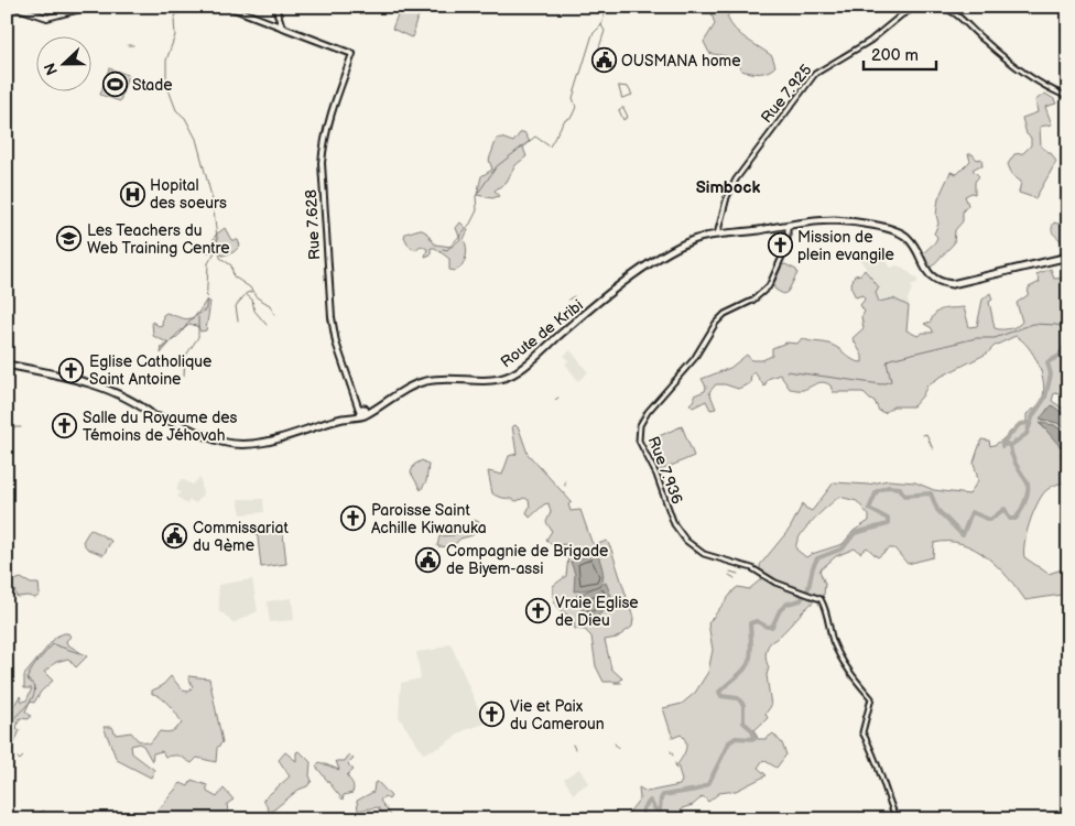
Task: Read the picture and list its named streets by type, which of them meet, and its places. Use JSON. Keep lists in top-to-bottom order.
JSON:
{
  "streets": {
    "main road": ["Rue 7.628", "Route de Kribi"],
    "street": ["Rue 7.925", "Rue 7.936"]
  },
  "crossings": [
    ["Rue 7.925", "Route de Kribi"],
    ["Rue 7.628", "Route de Kribi"],
    ["Route de Kribi", "Rue 7.936"]
  ],
  "districts": ["Simbock"],
  "places": {
    "public building": ["OUSMANA home", "Commissariat du 9ème", "Compagnie de Brigade de Biyem-assi"],
    "sports": ["Stade"],
    "hospital": ["Hopital des soeurs"],
    "school or university": ["Les Teachers du Web Training Centre"],
    "church": [
      "Mission de plein evangile",
      "Eglise Catholique Saint Antoine",
      "Salle du Royaume des Témoins de Jéhovah",
      "Paroisse Saint Achille Kiwanuka",
      "Vraie Eglise de Dieu",
      "Vie et Paix du Cameroun"
    ]
  },
  "scale_bar": "200 m",
  "north": "left"
}
